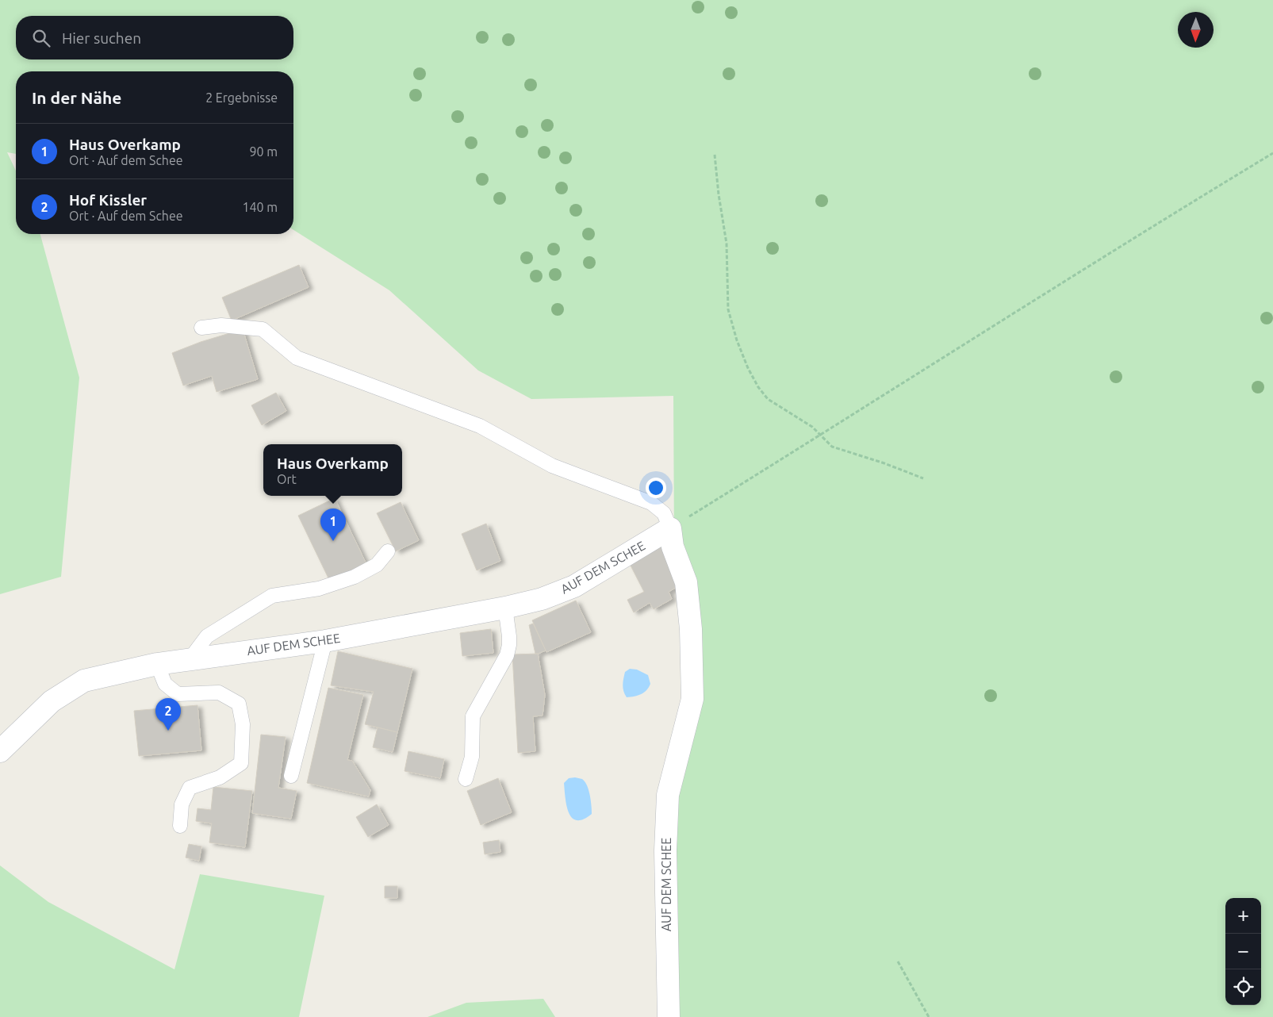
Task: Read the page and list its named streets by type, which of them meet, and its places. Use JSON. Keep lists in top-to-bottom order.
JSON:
{
  "streets": {
    "street": ["AUF DEM SCHEE"]
  },
  "north": "bottom",
  "page": {
    "search": "Hier suchen",
    "heading": ["In der Nähe", "2 Ergebnisse"],
    "list": [
      {
        "mark": "1",
        "name": "Haus Overkamp",
        "note": "Ort · Auf dem Schee",
        "value": "90 m"
      },
      {
        "mark": "2",
        "name": "Hof Kissler",
        "note": "Ort · Auf dem Schee",
        "value": "140 m"
      }
    ],
    "popup": ["Haus Overkamp", "Ort"],
    "pins": ["1", "2"],
    "map_buttons": ["+", "−"]
  }
}
